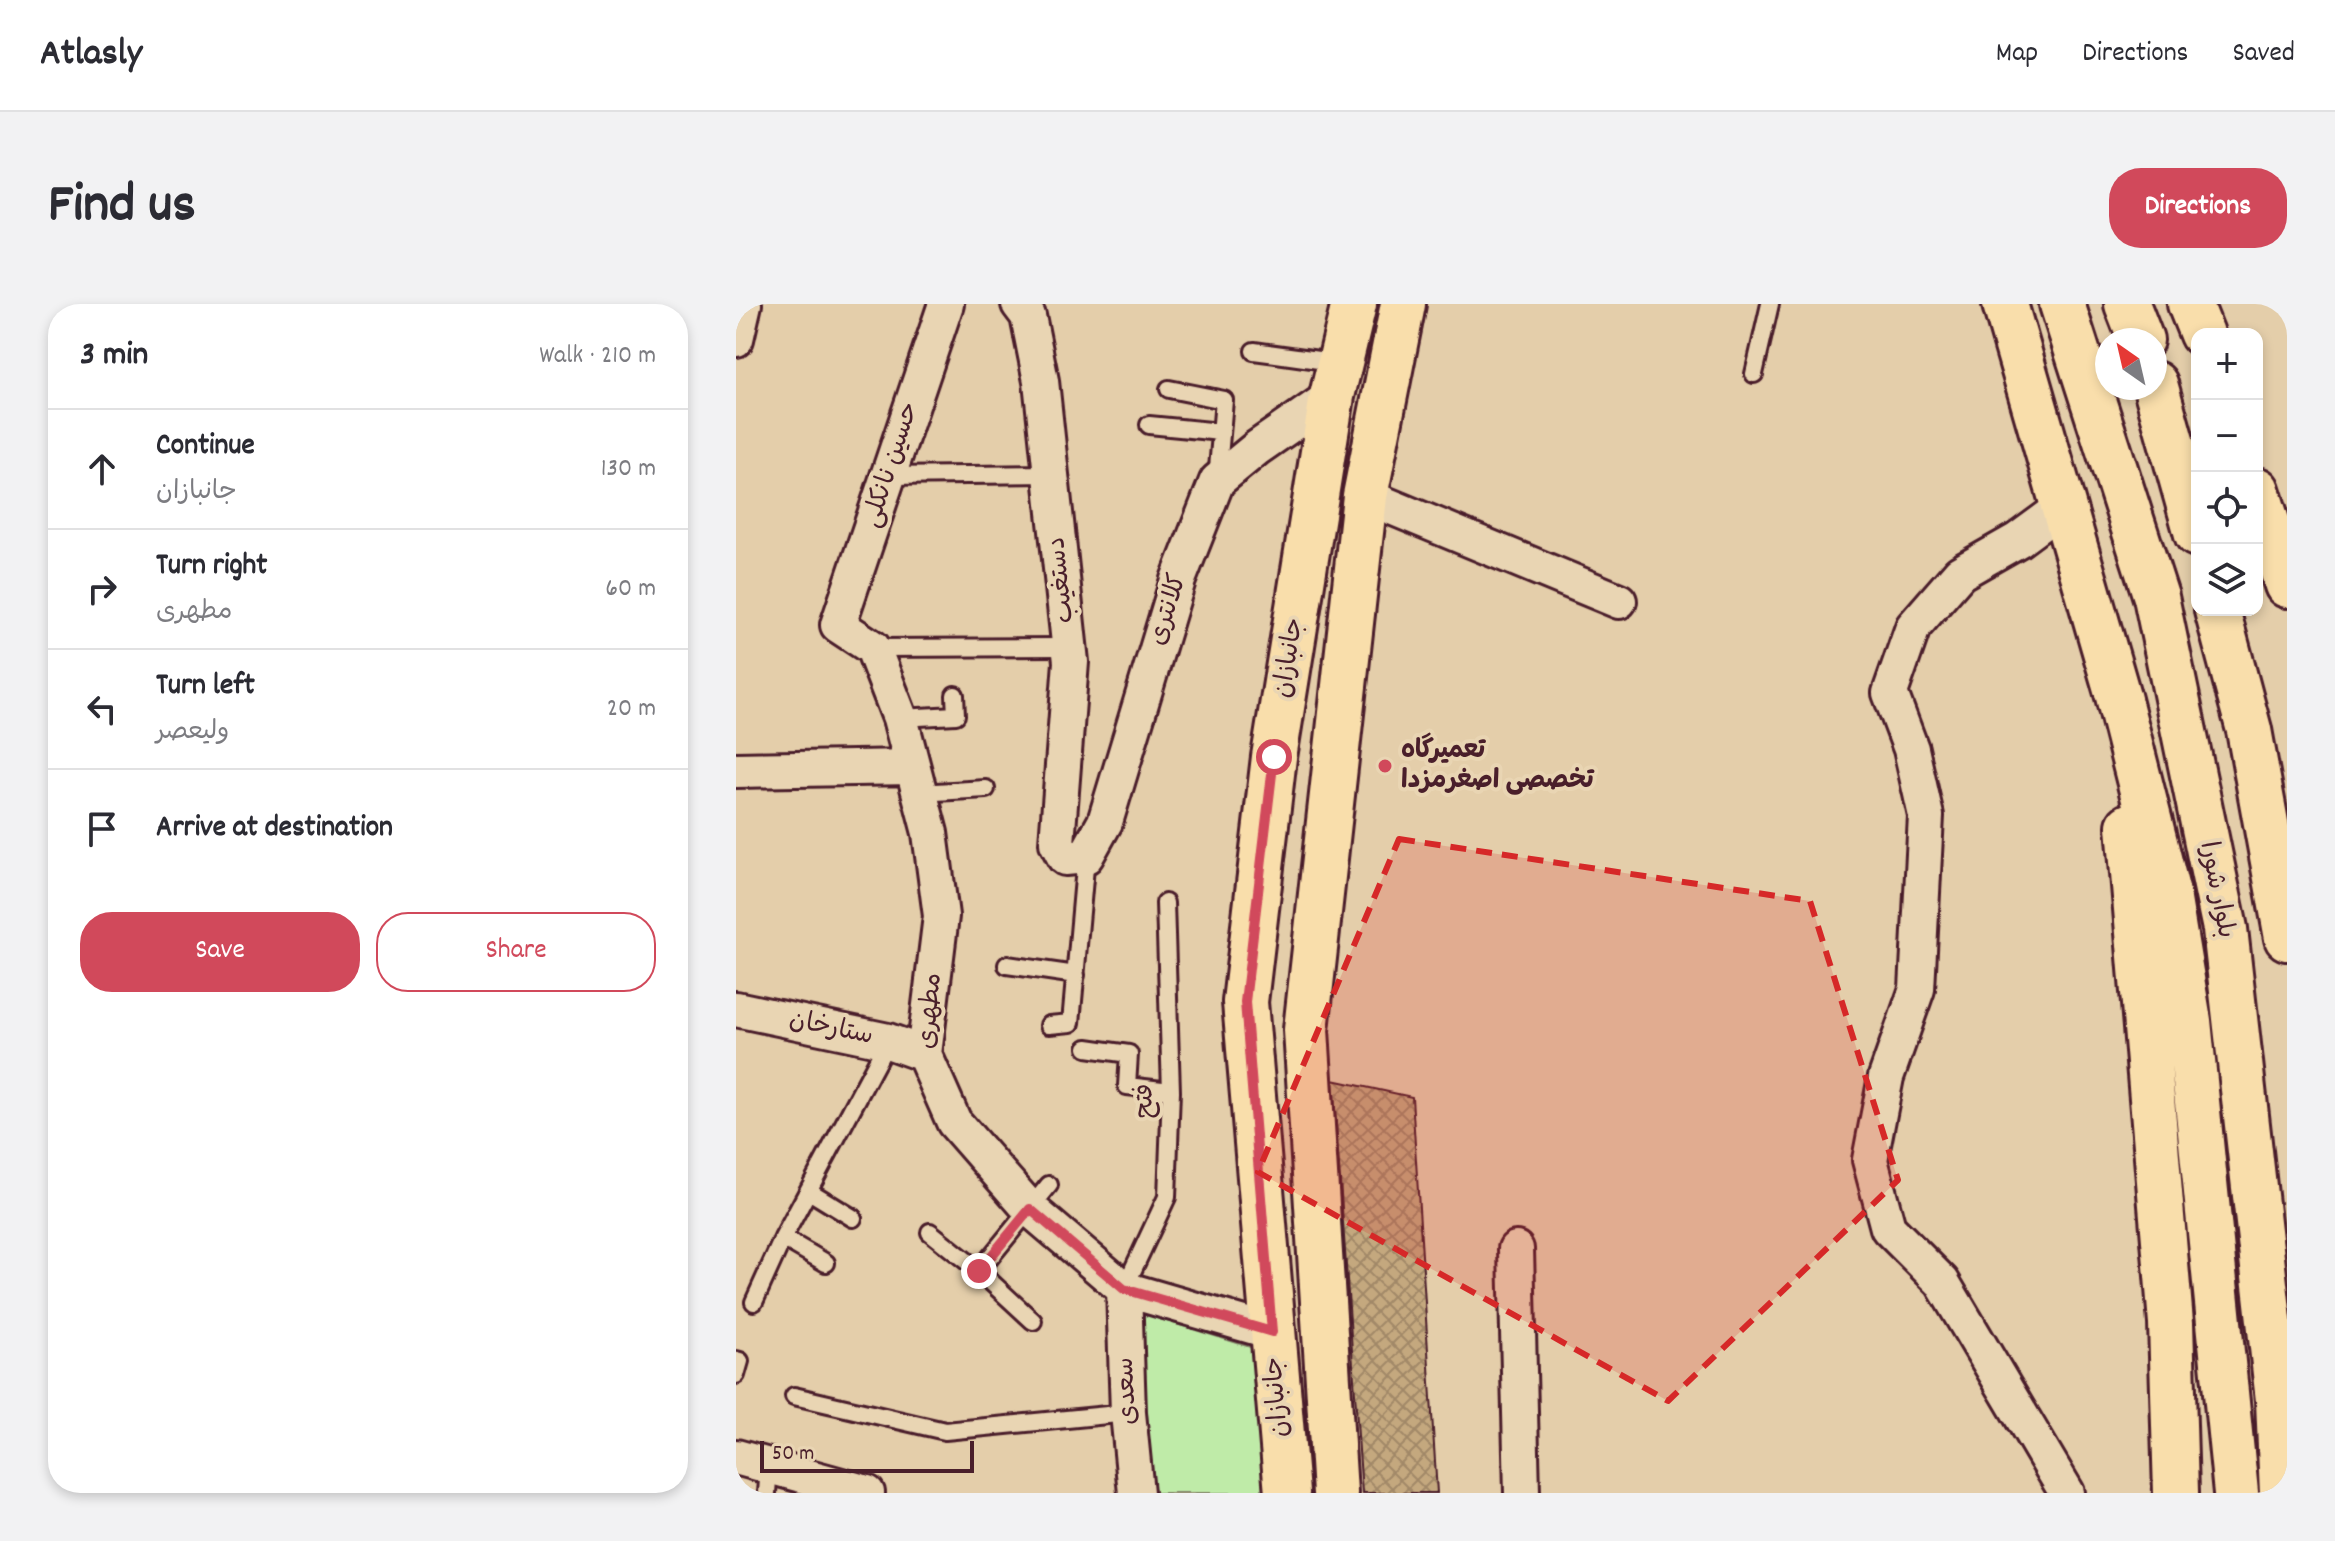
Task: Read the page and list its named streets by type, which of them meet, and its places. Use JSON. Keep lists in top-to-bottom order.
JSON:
{
  "streets": {
    "main road": ["جانبازان", "بلوار شورا"],
    "street": [
      "حسین نانکلی",
      "دستغیب",
      "کلانتری",
      "مطهری",
      "ستارخان",
      "سعدی"
    ],
    "lane": ["فتح"]
  },
  "crossings": [
    ["حسین نانکلی", "مطهری"],
    ["دستغیب", "کلانتری"],
    ["کلانتری", "جانبازان"],
    ["جانبازان", "مطهری"],
    ["مطهری", "ستارخان"],
    ["مطهری", "فتح"],
    ["مطهری", "سعدی"],
    ["فتح", "سعدی"]
  ],
  "places": ["تعمیرگاه تخصصی اصغرمزدا"],
  "scale_bar": "50 m",
  "north": "top left",
  "page": {
    "header": "Atlasly",
    "nav": ["Map", "Directions", "Saved"],
    "title": "Find us",
    "buttons": [
      "Directions",
      ["Save", "Share"]
    ],
    "heading": ["3 min", "Walk · 210 m"],
    "map_buttons": ["+", "−"],
    "list": [
      ["Continue", "جانبازان", "130 m"],
      ["Turn right", "مطهری", "60 m"],
      ["Turn left", "ولیعصر", "20 m"],
      "Arrive at destination"
    ],
    "scale": "50 m"
  }
}
